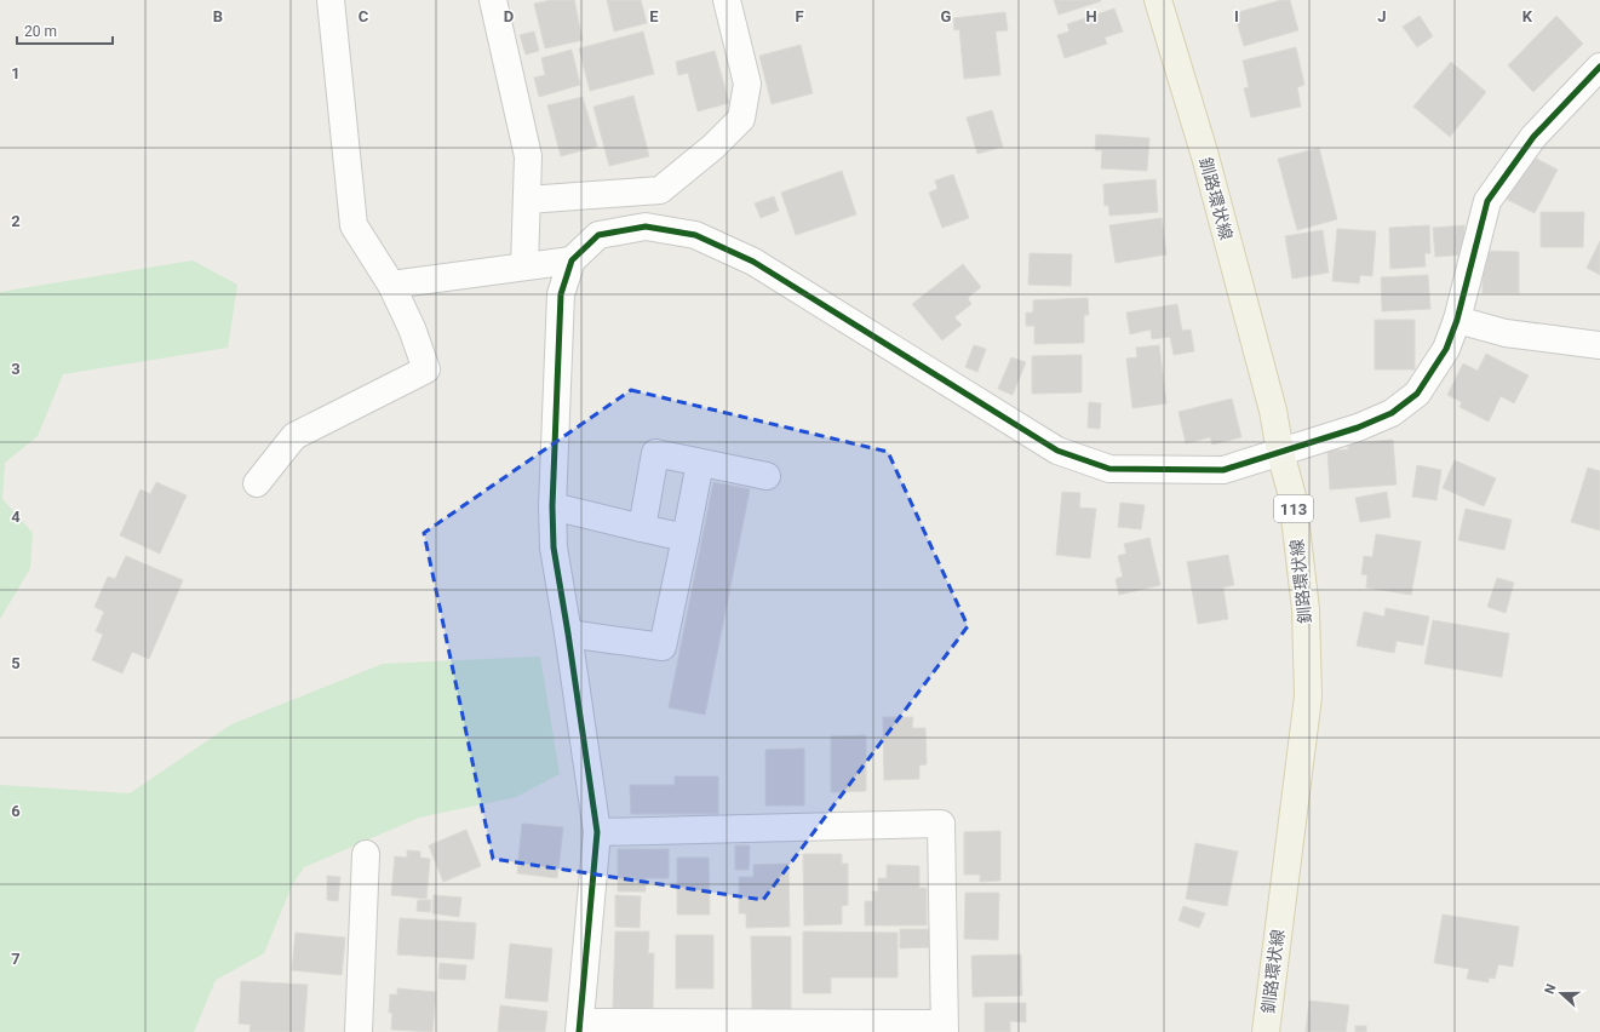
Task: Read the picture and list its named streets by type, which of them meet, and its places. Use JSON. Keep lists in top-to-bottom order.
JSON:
{
  "streets": {
    "main road": ["釧路環状線", "113"]
  },
  "scale_bar": "20 m",
  "north": "left",
  "grid": {
    "columns": [
      "B",
      "C",
      "D",
      "E",
      "F",
      "G",
      "H",
      "I",
      "J",
      "K"
    ],
    "rows": [
      "1",
      "2",
      "3",
      "4",
      "5",
      "6",
      "7"
    ]
  }
}
